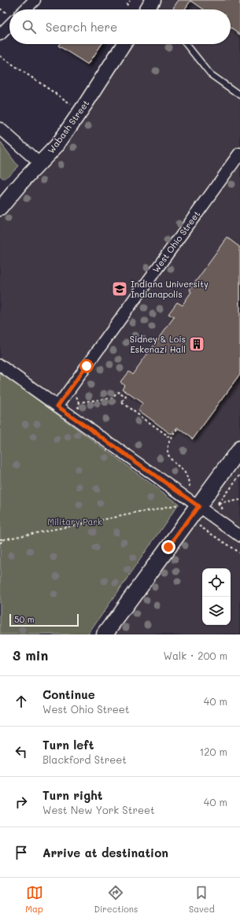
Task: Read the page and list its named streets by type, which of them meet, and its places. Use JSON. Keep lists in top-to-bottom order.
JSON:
{
  "streets": {
    "street": ["Wabash Street", "West Ohio Street"]
  },
  "parks": ["Military Park"],
  "places": {
    "school or university": ["Indiana University Indianapolis"],
    "building": ["Sidney & Lois Eskenazi Hall"]
  },
  "scale_bar": "50 m",
  "page": {
    "search": "Search here",
    "scale": "50 m",
    "heading": ["3 min", "Walk · 200 m"],
    "list": [
      ["Continue", "West Ohio Street", "40 m"],
      ["Turn left", "Blackford Street", "120 m"],
      ["Turn right", "West New York Street", "40 m"],
      "Arrive at destination"
    ],
    "nav": ["Map", "Directions", "Saved"]
  }
}
